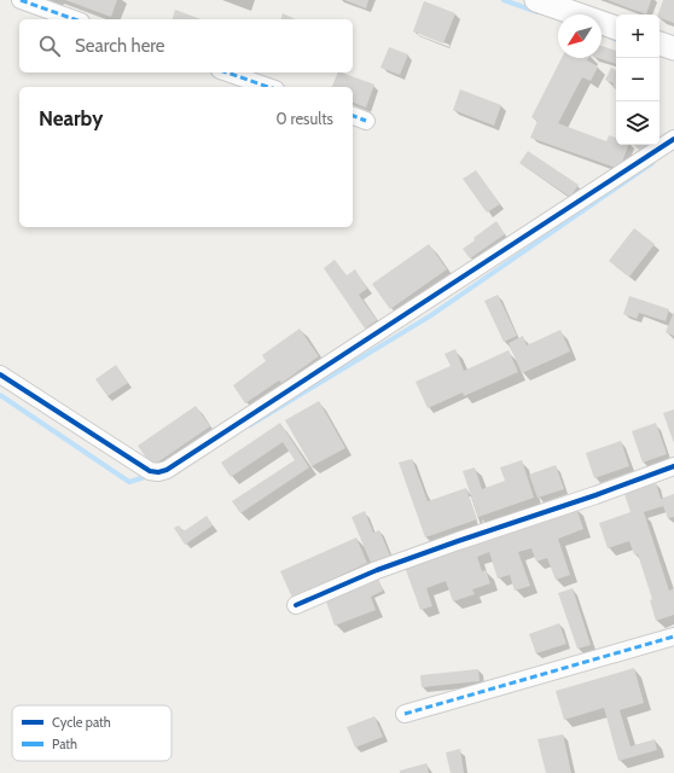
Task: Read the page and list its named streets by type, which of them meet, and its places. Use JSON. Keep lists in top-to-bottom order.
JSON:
{
  "legend": ["Cycle path", "Path"],
  "north": "bottom left",
  "page": {
    "map_buttons": ["+", "−"],
    "search": "Search here",
    "heading": ["Nearby", "0 results"]
  }
}
